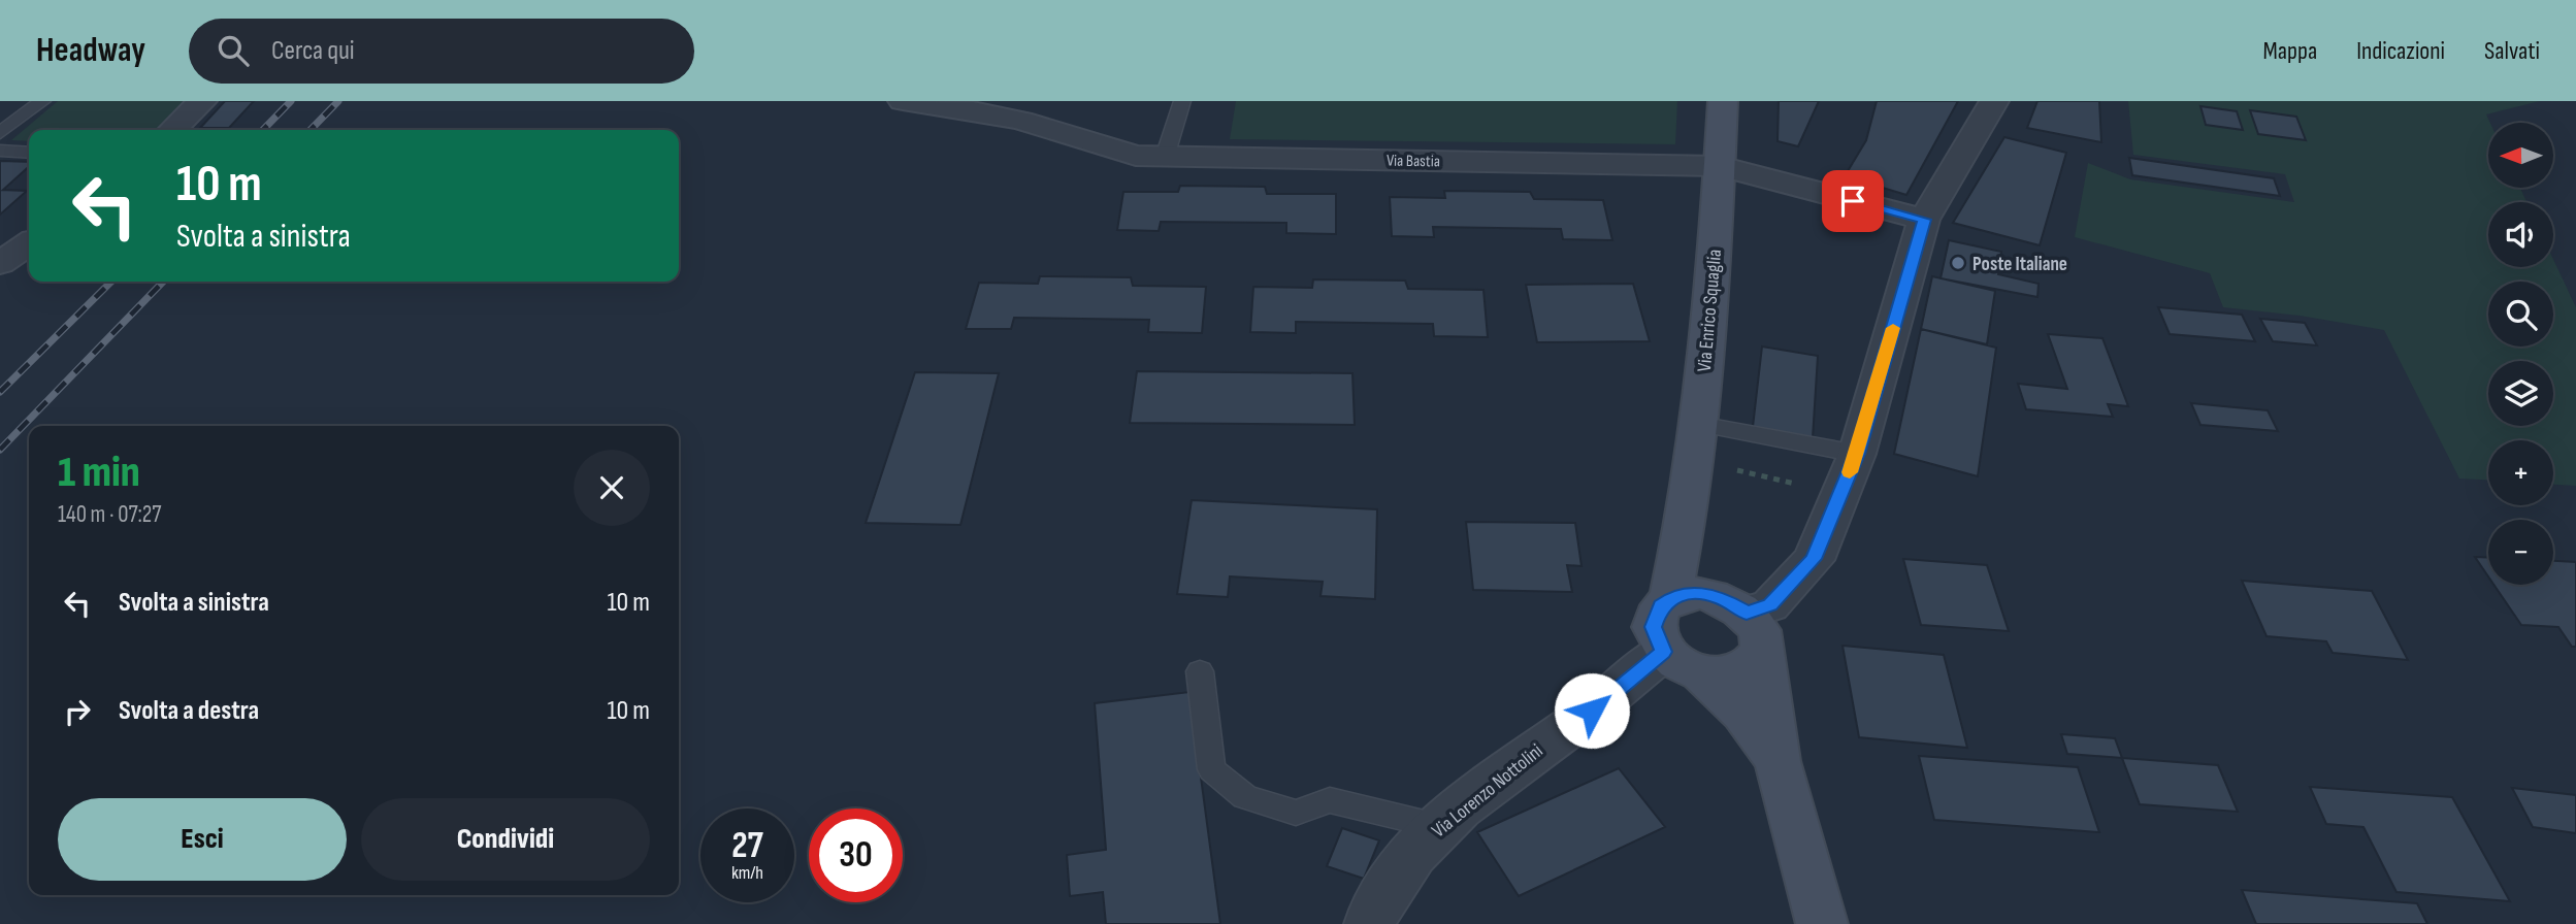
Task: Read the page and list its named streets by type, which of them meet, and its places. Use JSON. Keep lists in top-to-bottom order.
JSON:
{
  "streets": {
    "street": ["Via Bastia", "Via Enrico Squaglia", "Via Lorenzo Nottolini"]
  },
  "crossings": [
    ["Via Bastia", "Via Enrico Squaglia"],
    ["Via Enrico Squaglia", "Via Lorenzo Nottolini"]
  ],
  "places": ["Poste Italiane"],
  "north": "left",
  "page": {
    "header": "Headway",
    "search": "Cerca qui",
    "nav": ["Mappa", "Indicazioni", "Salvati"],
    "map_buttons": ["+", "−"],
    "turn": ["10 m", "Svolta a sinistra"],
    "heading": ["1 min", "140 m · 07:27"],
    "list": [
      {
        "name": "Svolta a sinistra",
        "value": "10 m"
      },
      {
        "name": "Svolta a destra",
        "value": "10 m"
      }
    ],
    "buttons": ["Esci", "Condividi"],
    "speed": "27 km/h",
    "limit": "30"
  }
}
